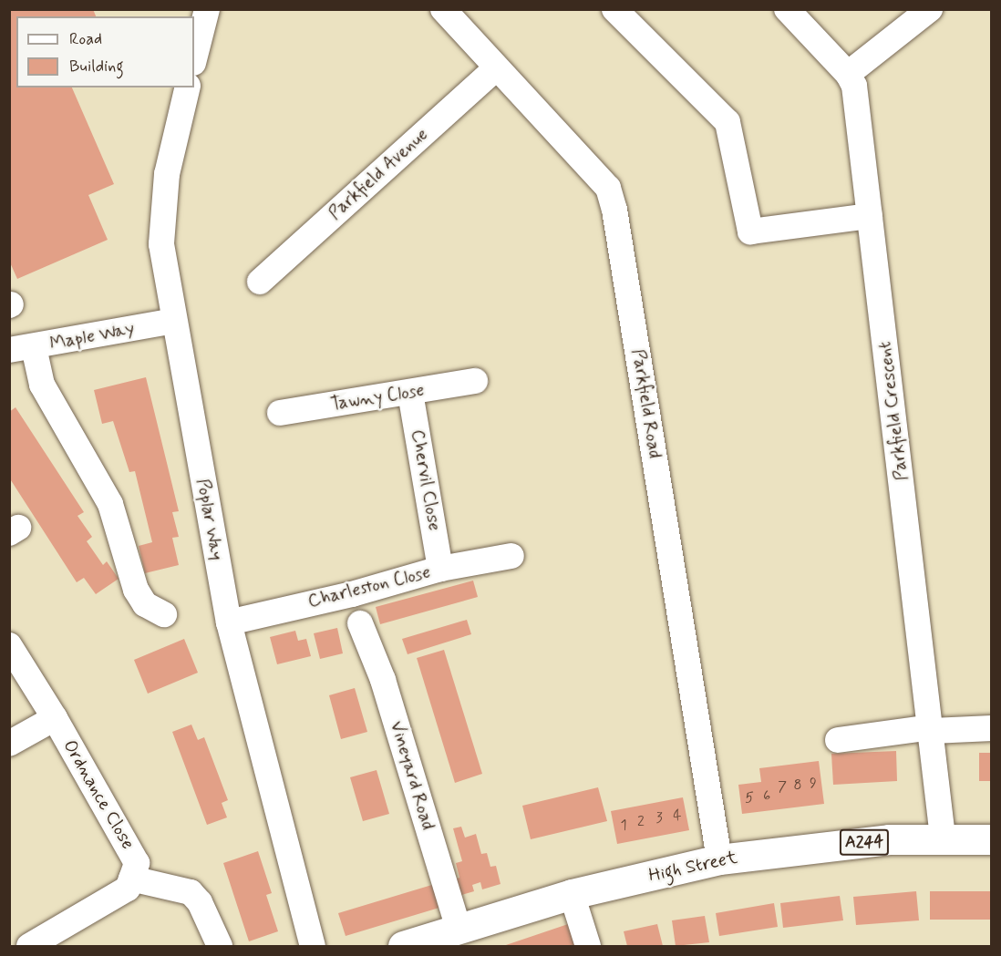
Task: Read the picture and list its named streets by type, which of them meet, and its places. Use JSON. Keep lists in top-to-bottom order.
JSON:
{
  "streets": {
    "main road": ["A244", "High Street"],
    "street": [
      "Parkfield Avenue",
      "Maple Way",
      "Tawny Close",
      "Parkfield Road",
      "Parkfield Crescent",
      "Chervil Close",
      "Poplar Way",
      "Charleston Close",
      "Vineyard Road",
      "Ordnance Close"
    ]
  },
  "crossings": [
    ["Parkfield Avenue", "Parkfield Road"],
    ["Maple Way", "Poplar Way"],
    ["Tawny Close", "Chervil Close"],
    ["Parkfield Road", "High Street"],
    ["Parkfield Crescent", "High Street"],
    ["Chervil Close", "Charleston Close"],
    ["Poplar Way", "Charleston Close"],
    ["Vineyard Road", "High Street"]
  ],
  "house_numbers": [
    "9",
    "8",
    "7",
    "6",
    "5",
    "4",
    "3",
    "2",
    "1"
  ],
  "legend": ["Road", "Building"]
}
